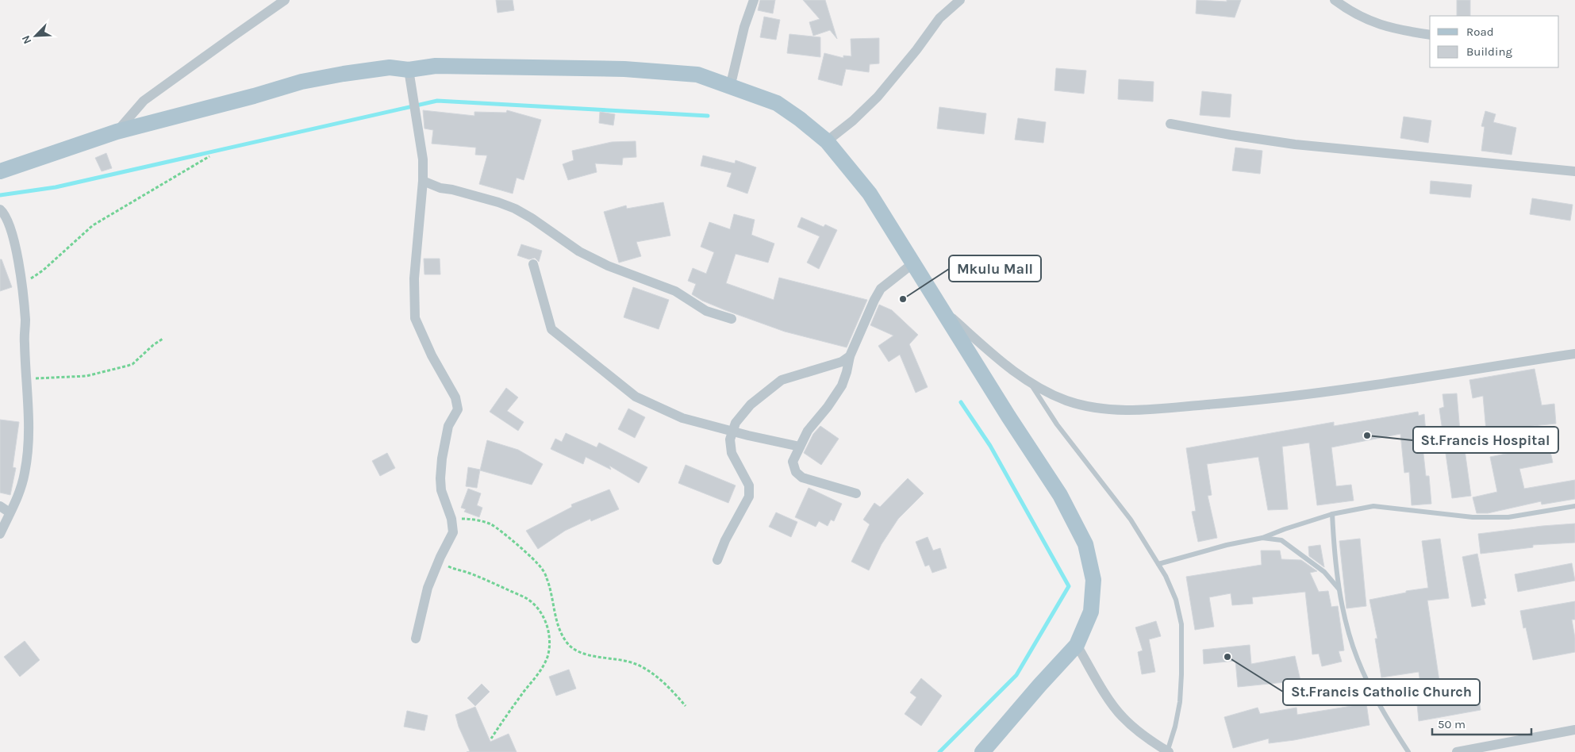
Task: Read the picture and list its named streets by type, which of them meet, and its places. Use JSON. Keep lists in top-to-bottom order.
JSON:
{
  "places": ["Mkulu Mall", "St.Francis Hospital", "St.Francis Catholic Church"],
  "legend": ["Road", "Building"],
  "scale_bar": "50 m",
  "north": "bottom left"
}
